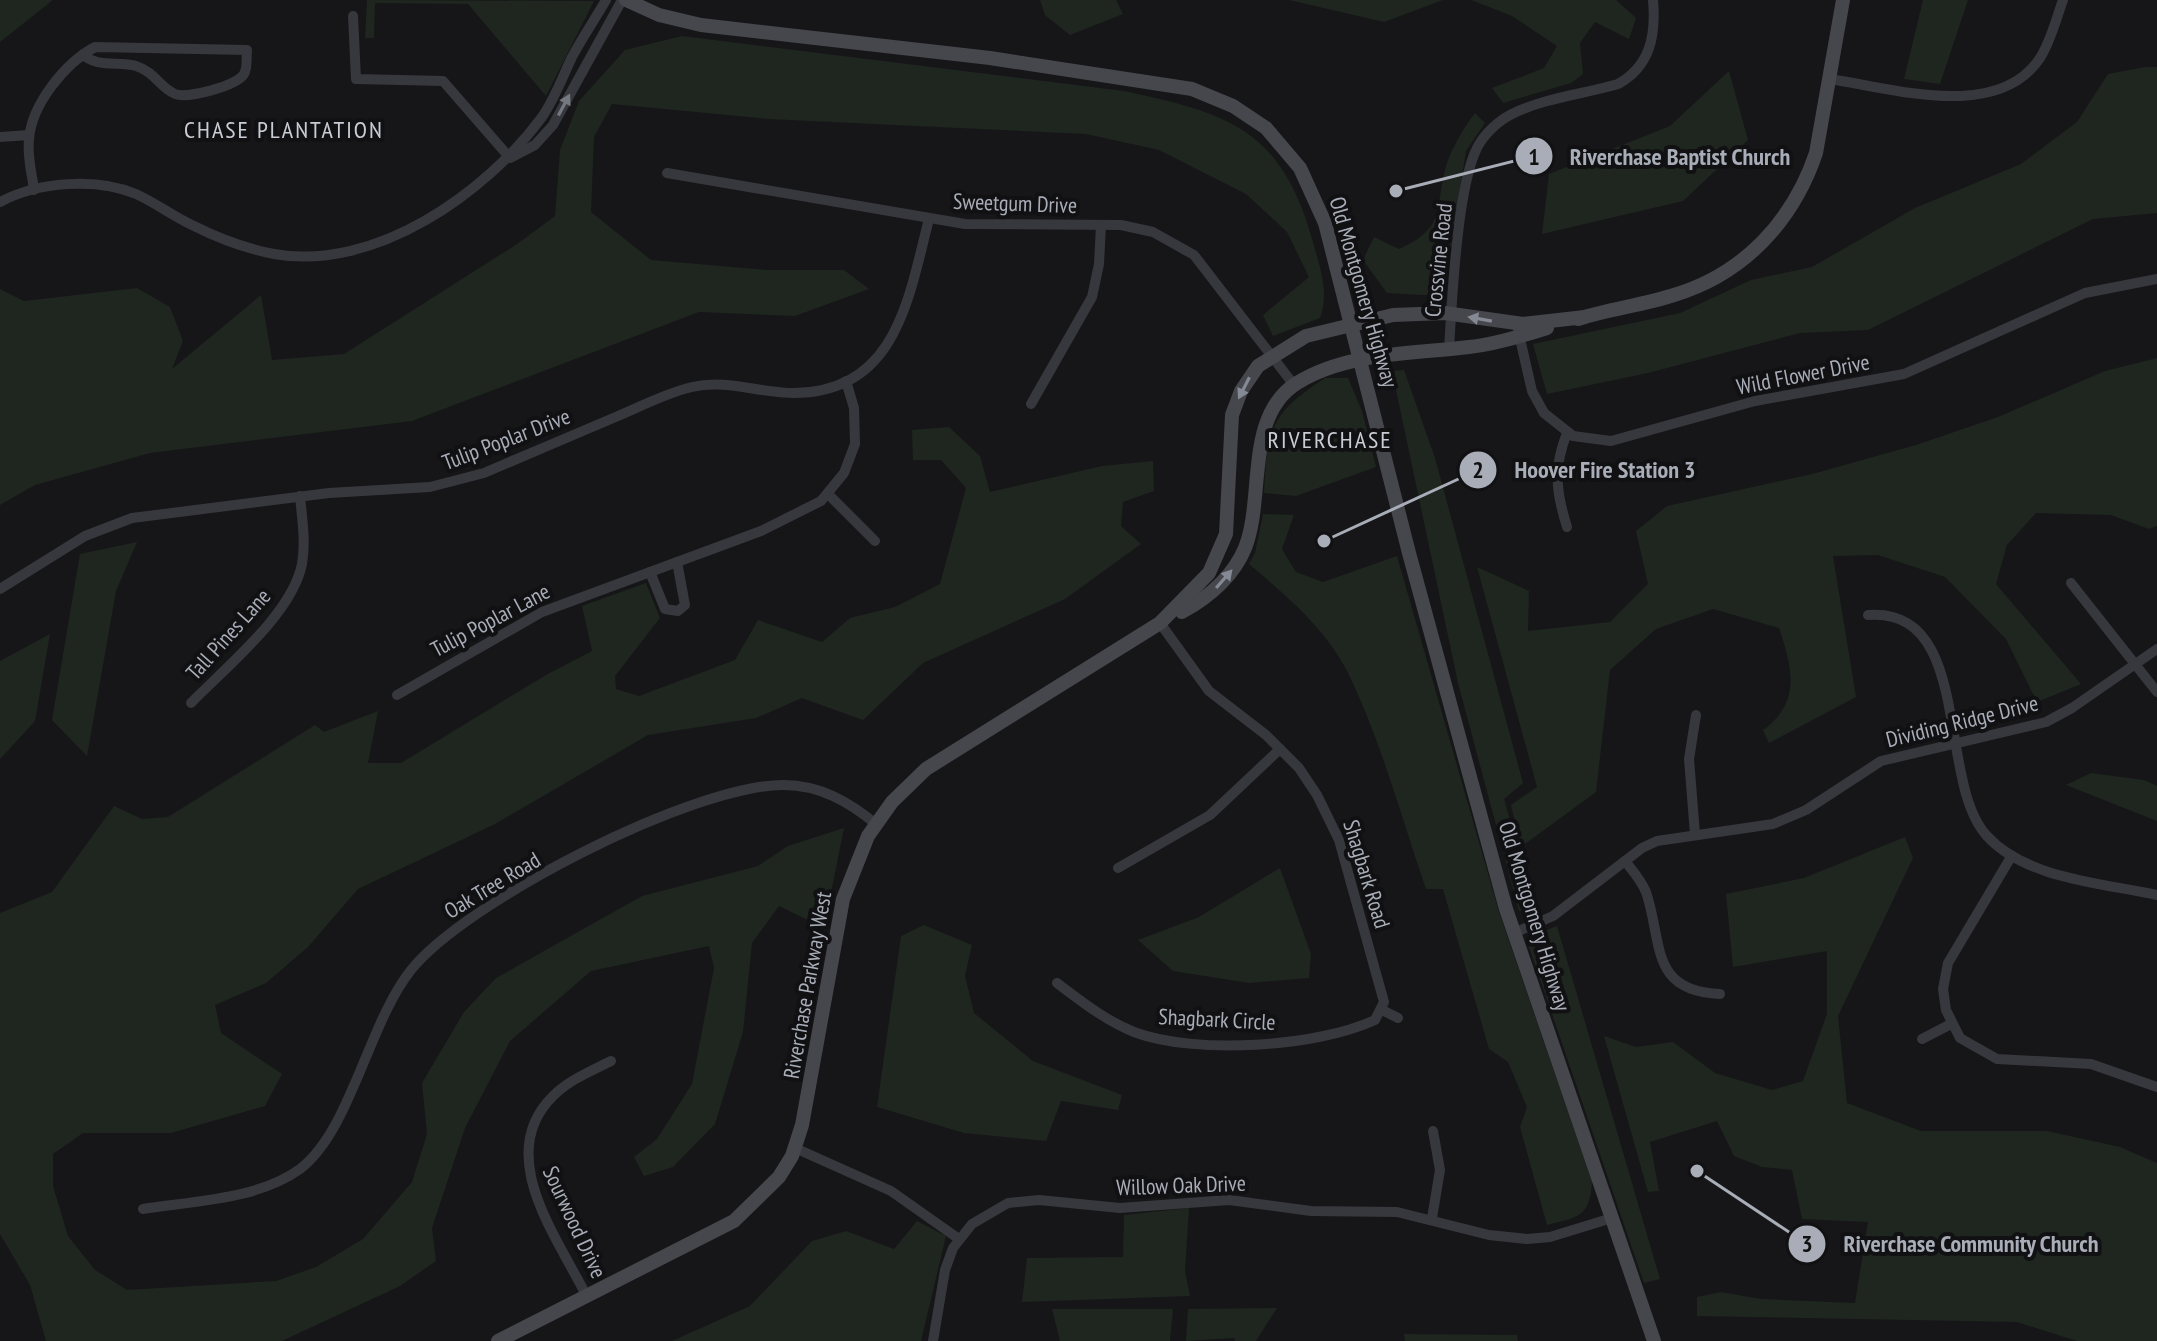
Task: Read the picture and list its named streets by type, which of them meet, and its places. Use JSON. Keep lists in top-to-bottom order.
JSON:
{
  "streets": {
    "street": [
      "Sweetgum Drive",
      "Crossvine Road",
      "Old Montgomery Highway",
      "Wild Flower Drive",
      "Tulip Poplar Drive",
      "Tulip Poplar Lane",
      "Tall Pines Lane",
      "Dividing Ridge Drive",
      "Shagbark Road",
      "Oak Tree Road",
      "Riverchase Parkway West",
      "Shagbark Circle",
      "Willow Oak Drive",
      "Sourwood Drive"
    ]
  },
  "crossings": [
    ["Sweetgum Drive", "Tulip Poplar Drive"],
    ["Sweetgum Drive", "Riverchase Parkway West"],
    ["Crossvine Road", "Riverchase Parkway West"],
    ["Old Montgomery Highway", "Dividing Ridge Drive"],
    ["Old Montgomery Highway", "Riverchase Parkway West"],
    ["Old Montgomery Highway", "Willow Oak Drive"],
    ["Tulip Poplar Drive", "Tulip Poplar Lane"],
    ["Tulip Poplar Drive", "Tall Pines Lane"],
    ["Shagbark Road", "Riverchase Parkway West"],
    ["Shagbark Road", "Shagbark Circle"],
    ["Oak Tree Road", "Riverchase Parkway West"],
    ["Riverchase Parkway West", "Sourwood Drive"]
  ],
  "districts": ["CHASE PLANTATION", "RIVERCHASE"],
  "places": ["Riverchase Baptist Church", "Hoover Fire Station 3", "Riverchase Community Church"]
}
